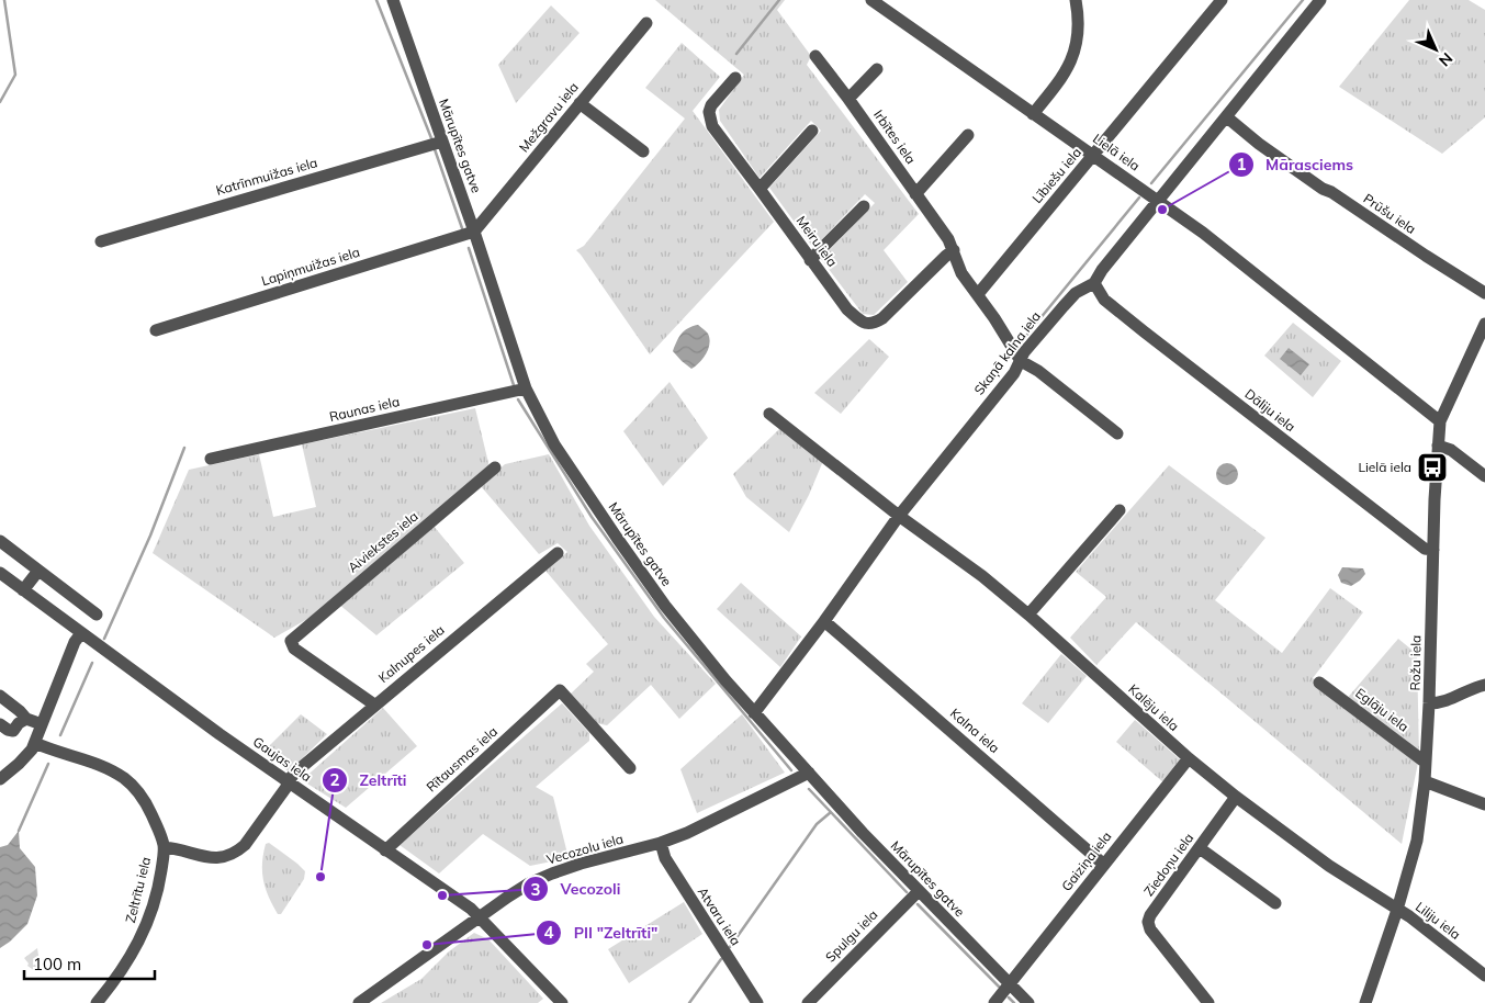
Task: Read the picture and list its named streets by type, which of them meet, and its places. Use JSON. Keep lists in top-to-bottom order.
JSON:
{
  "streets": {
    "street": [
      "Mežgravu iela",
      "Irbītes iela",
      "Mārupītes gatve",
      "Lielā iela",
      "Lībiešu iela",
      "Katrīnmuižas iela",
      "Prūšu iela",
      "Meiru iela",
      "Lapiņmuižas iela",
      "Skaņā kalna iela",
      "Raunas iela",
      "Dāliju iela",
      "Aiviekstes iela",
      "Kalnupes iela",
      "Rožu iela",
      "Kalēju iela",
      "Eglāju iela",
      "Kalna iela",
      "Gaujas iela",
      "Rītausmas iela",
      "Vecozolu iela",
      "Gaiziņa iela",
      "Ziedoņu iela",
      "Zeltrītu iela",
      "Atvaru iela",
      "Liliju iela",
      "Spulgu iela"
    ]
  },
  "crossings": [
    ["Mežgravu iela", "Mārupītes gatve"],
    ["Mežgravu iela", "Lapiņmuižas iela"],
    ["Irbītes iela", "Lībiešu iela"],
    ["Irbītes iela", "Meiru iela"],
    ["Irbītes iela", "Skaņā kalna iela"],
    ["Mārupītes gatve", "Katrīnmuižas iela"],
    ["Mārupītes gatve", "Lapiņmuižas iela"],
    ["Mārupītes gatve", "Skaņā kalna iela"],
    ["Mārupītes gatve", "Raunas iela"],
    ["Mārupītes gatve", "Vecozolu iela"],
    ["Mārupītes gatve", "Gaiziņa iela"],
    ["Mārupītes gatve", "Spulgu iela"],
    ["Lielā iela", "Lībiešu iela"],
    ["Lielā iela", "Skaņā kalna iela"],
    ["Lielā iela", "Rožu iela"],
    ["Prūšu iela", "Skaņā kalna iela"],
    ["Skaņā kalna iela", "Dāliju iela"],
    ["Skaņā kalna iela", "Kalēju iela"],
    ["Skaņā kalna iela", "Kalna iela"],
    ["Dāliju iela", "Rožu iela"],
    ["Aiviekstes iela", "Kalnupes iela"],
    ["Kalnupes iela", "Gaujas iela"],
    ["Kalnupes iela", "Zeltrītu iela"],
    ["Rožu iela", "Kalēju iela"],
    ["Rožu iela", "Eglāju iela"],
    ["Rožu iela", "Liliju iela"],
    ["Kalēju iela", "Gaiziņa iela"],
    ["Kalēju iela", "Ziedoņu iela"],
    ["Kalēju iela", "Liliju iela"],
    ["Kalna iela", "Gaiziņa iela"],
    ["Gaujas iela", "Rītausmas iela"],
    ["Gaujas iela", "Vecozolu iela"],
    ["Vecozolu iela", "Atvaru iela"]
  ],
  "places": {
    "other": [
      "Mārasciems",
      "Zeltrīti",
      "Vecozoli",
      "PII \"Zeltrīti\""
    ],
    "bus stop": ["Lielā iela"]
  },
  "scale_bar": "100 m",
  "north": "bottom right"
}
